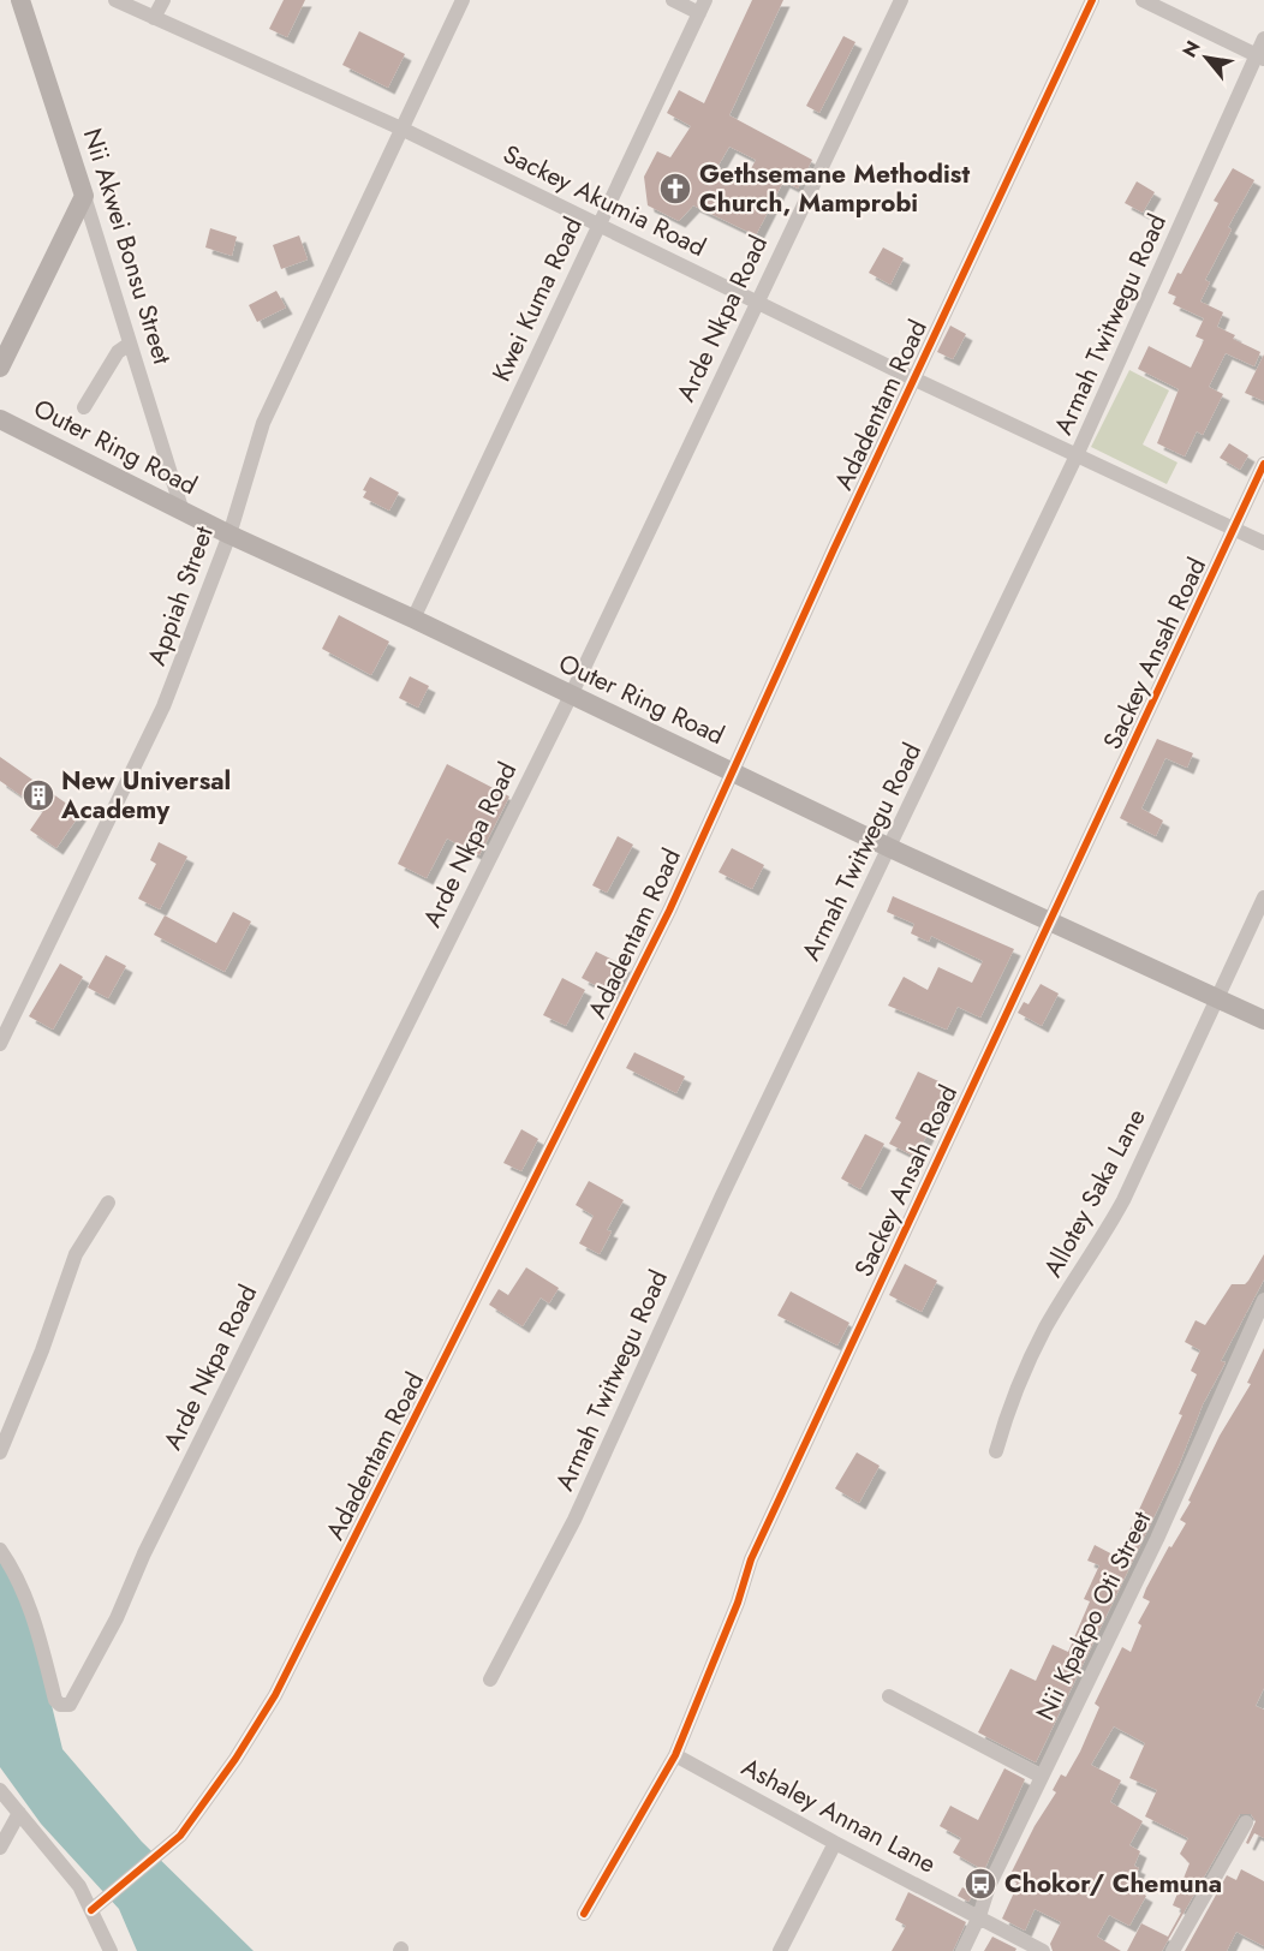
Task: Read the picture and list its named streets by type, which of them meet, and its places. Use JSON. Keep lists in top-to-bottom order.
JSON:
{
  "streets": {
    "street": [
      "Sackey Akumia Road",
      "Nii Akwei Bonsu Street",
      "Kwei Kuma Road",
      "Arde Nkpa Road",
      "Armah Twitwegu Road",
      "Adadentam Road",
      "Outer Ring Road",
      "Appiah Street",
      "Sackey Ansah Road",
      "Allotey Saka Lane",
      "Nii Kpakpo Oti Street",
      "Ashaley Annan Lane"
    ]
  },
  "crossings": [
    ["Sackey Akumia Road", "Kwei Kuma Road"],
    ["Sackey Akumia Road", "Arde Nkpa Road"],
    ["Sackey Akumia Road", "Armah Twitwegu Road"],
    ["Sackey Akumia Road", "Adadentam Road"],
    ["Sackey Akumia Road", "Appiah Street"],
    ["Sackey Akumia Road", "Sackey Ansah Road"],
    ["Nii Akwei Bonsu Street", "Outer Ring Road"],
    ["Kwei Kuma Road", "Outer Ring Road"],
    ["Arde Nkpa Road", "Outer Ring Road"],
    ["Armah Twitwegu Road", "Outer Ring Road"],
    ["Adadentam Road", "Outer Ring Road"],
    ["Outer Ring Road", "Appiah Street"],
    ["Outer Ring Road", "Sackey Ansah Road"],
    ["Outer Ring Road", "Allotey Saka Lane"],
    ["Sackey Ansah Road", "Ashaley Annan Lane"],
    ["Nii Kpakpo Oti Street", "Ashaley Annan Lane"]
  ],
  "places": {
    "church": ["Gethsemane Methodist Church, Mamprobi"],
    "building": ["New Universal Academy"],
    "bus stop": ["Chokor/ Chemuna"]
  },
  "north": "top left"
}
